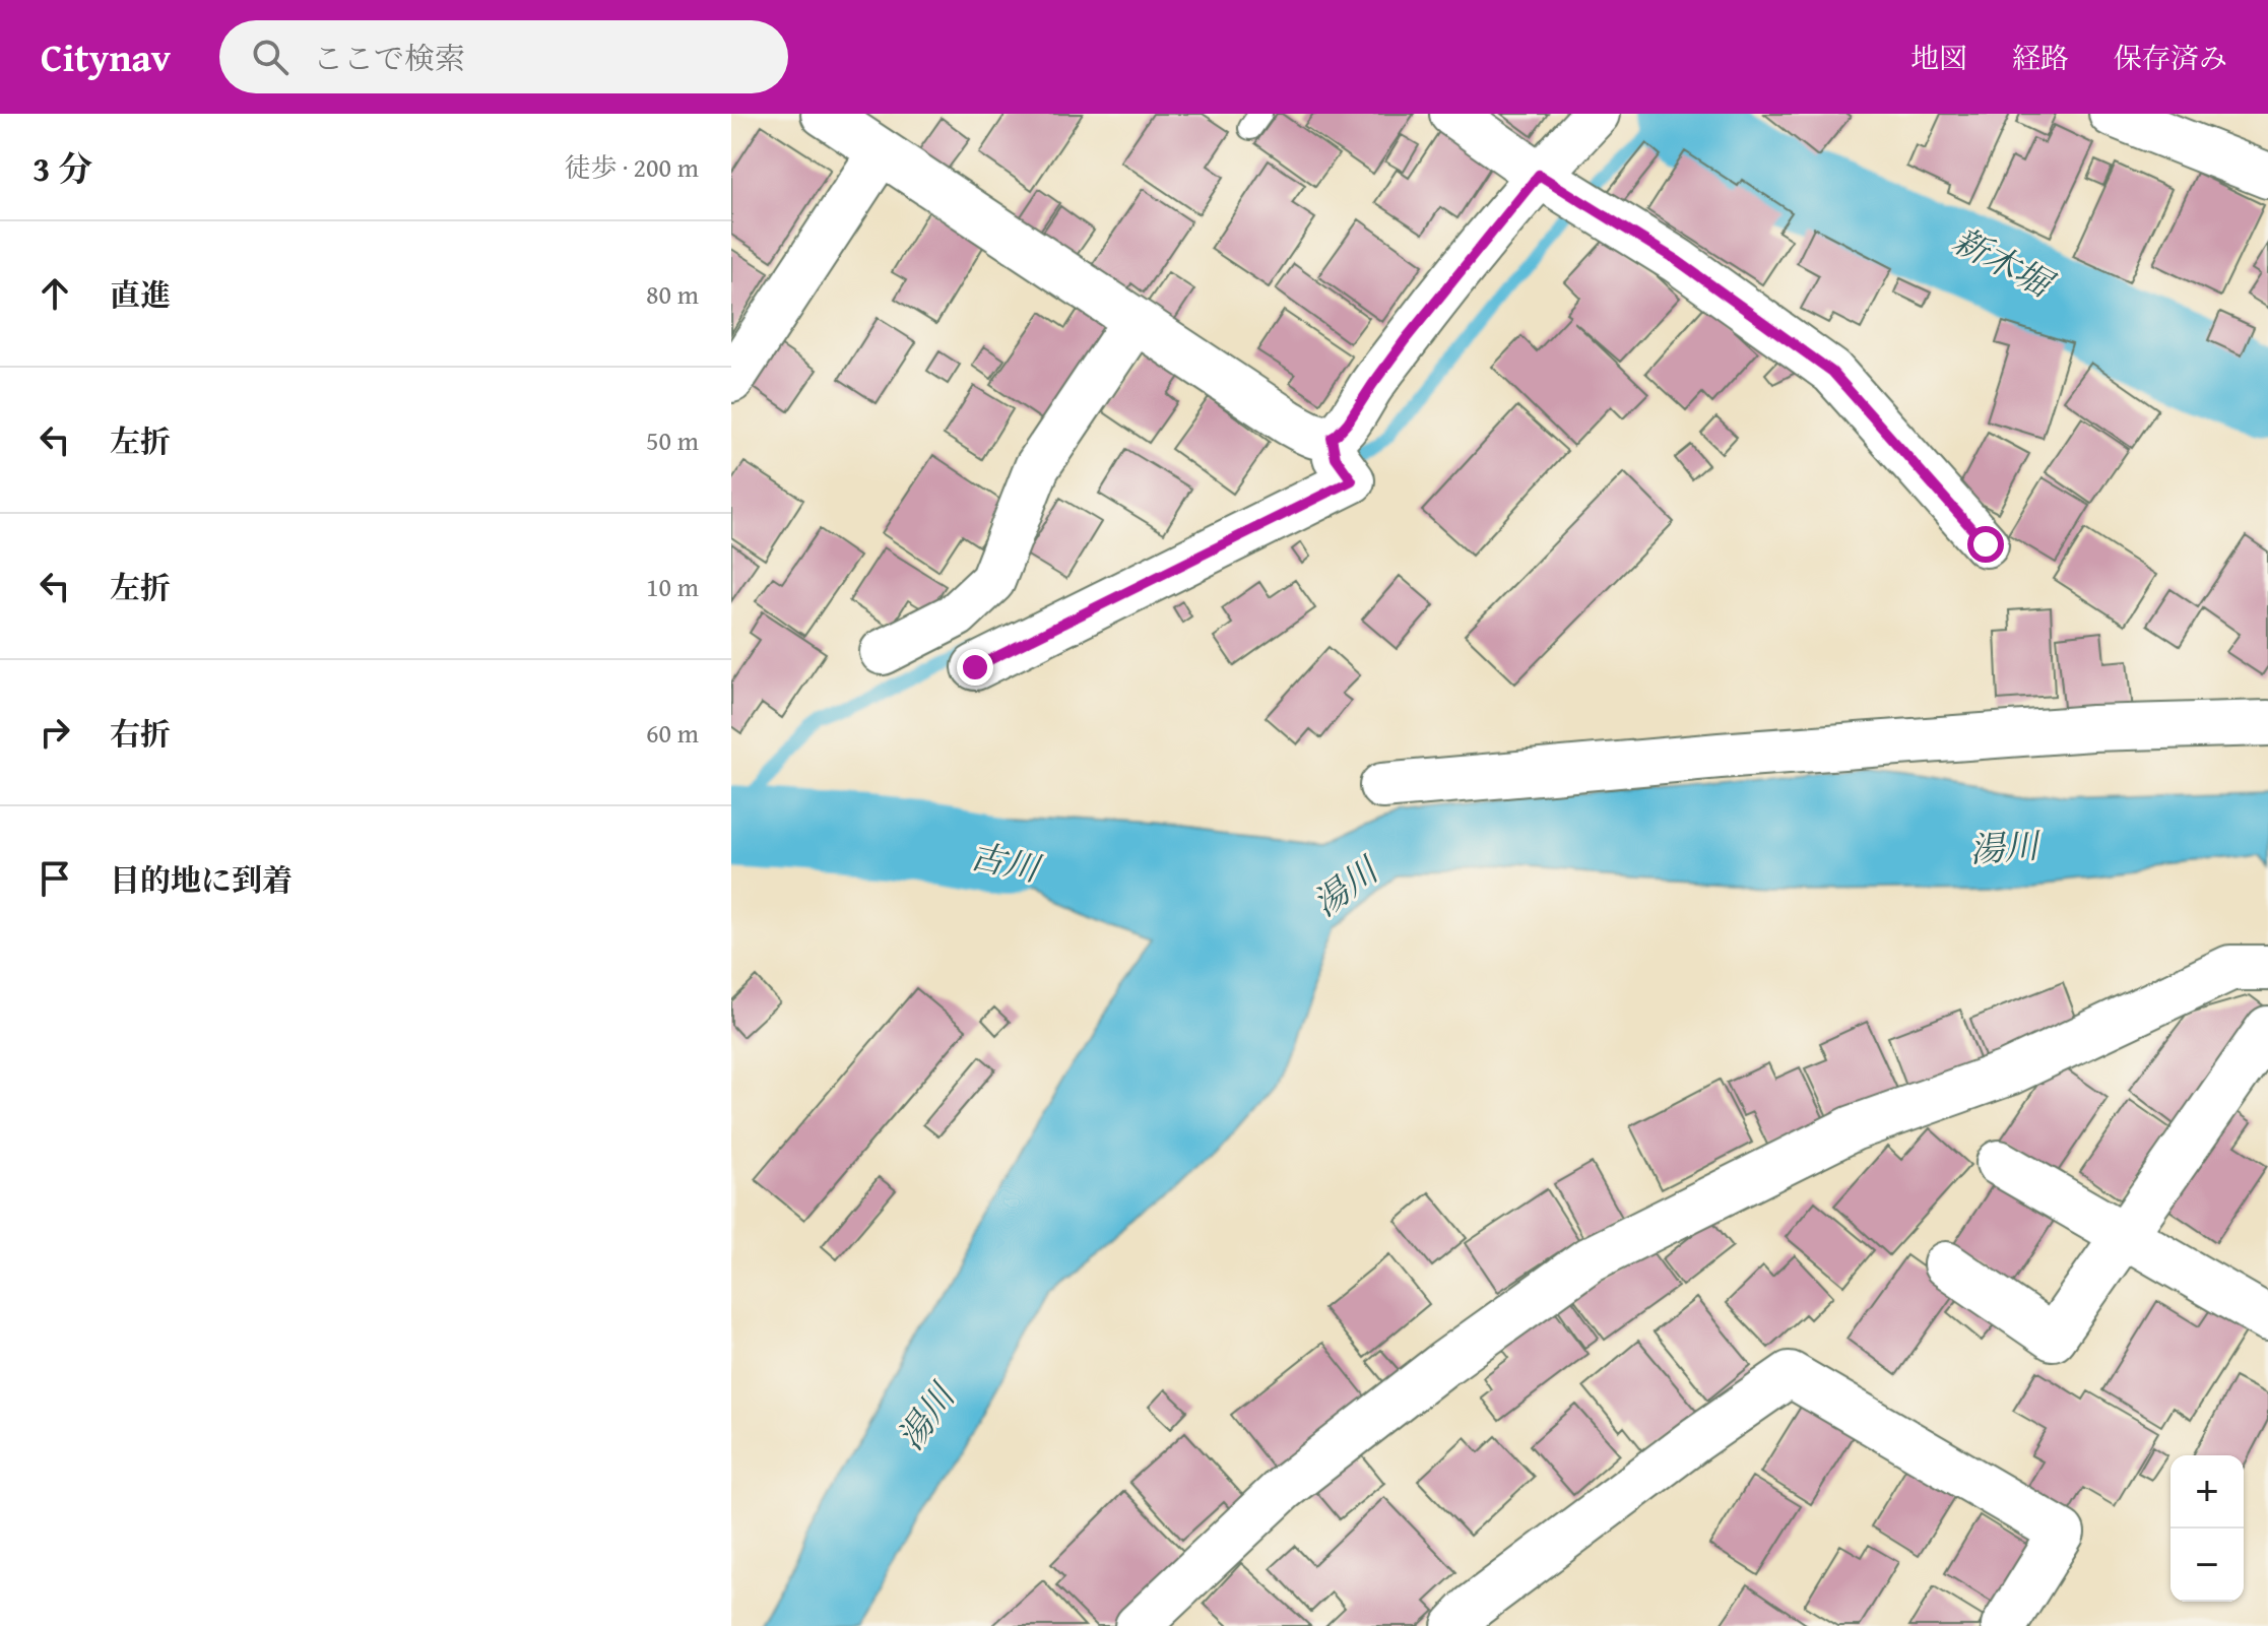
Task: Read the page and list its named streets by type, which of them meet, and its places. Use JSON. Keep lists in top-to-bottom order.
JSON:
{
  "water": ["新木堀", "湯川", "古川"],
  "page": {
    "header": "Citynav",
    "search": "ここで検索",
    "nav": ["地図", "経路", "保存済み"],
    "heading": ["3 分", "徒歩 · 200 m"],
    "list": [
      ["直進", "80 m"],
      ["左折", "50 m"],
      ["左折", "10 m"],
      ["右折", "60 m"],
      "目的地に到着"
    ],
    "map_buttons": ["+", "−"]
  }
}
